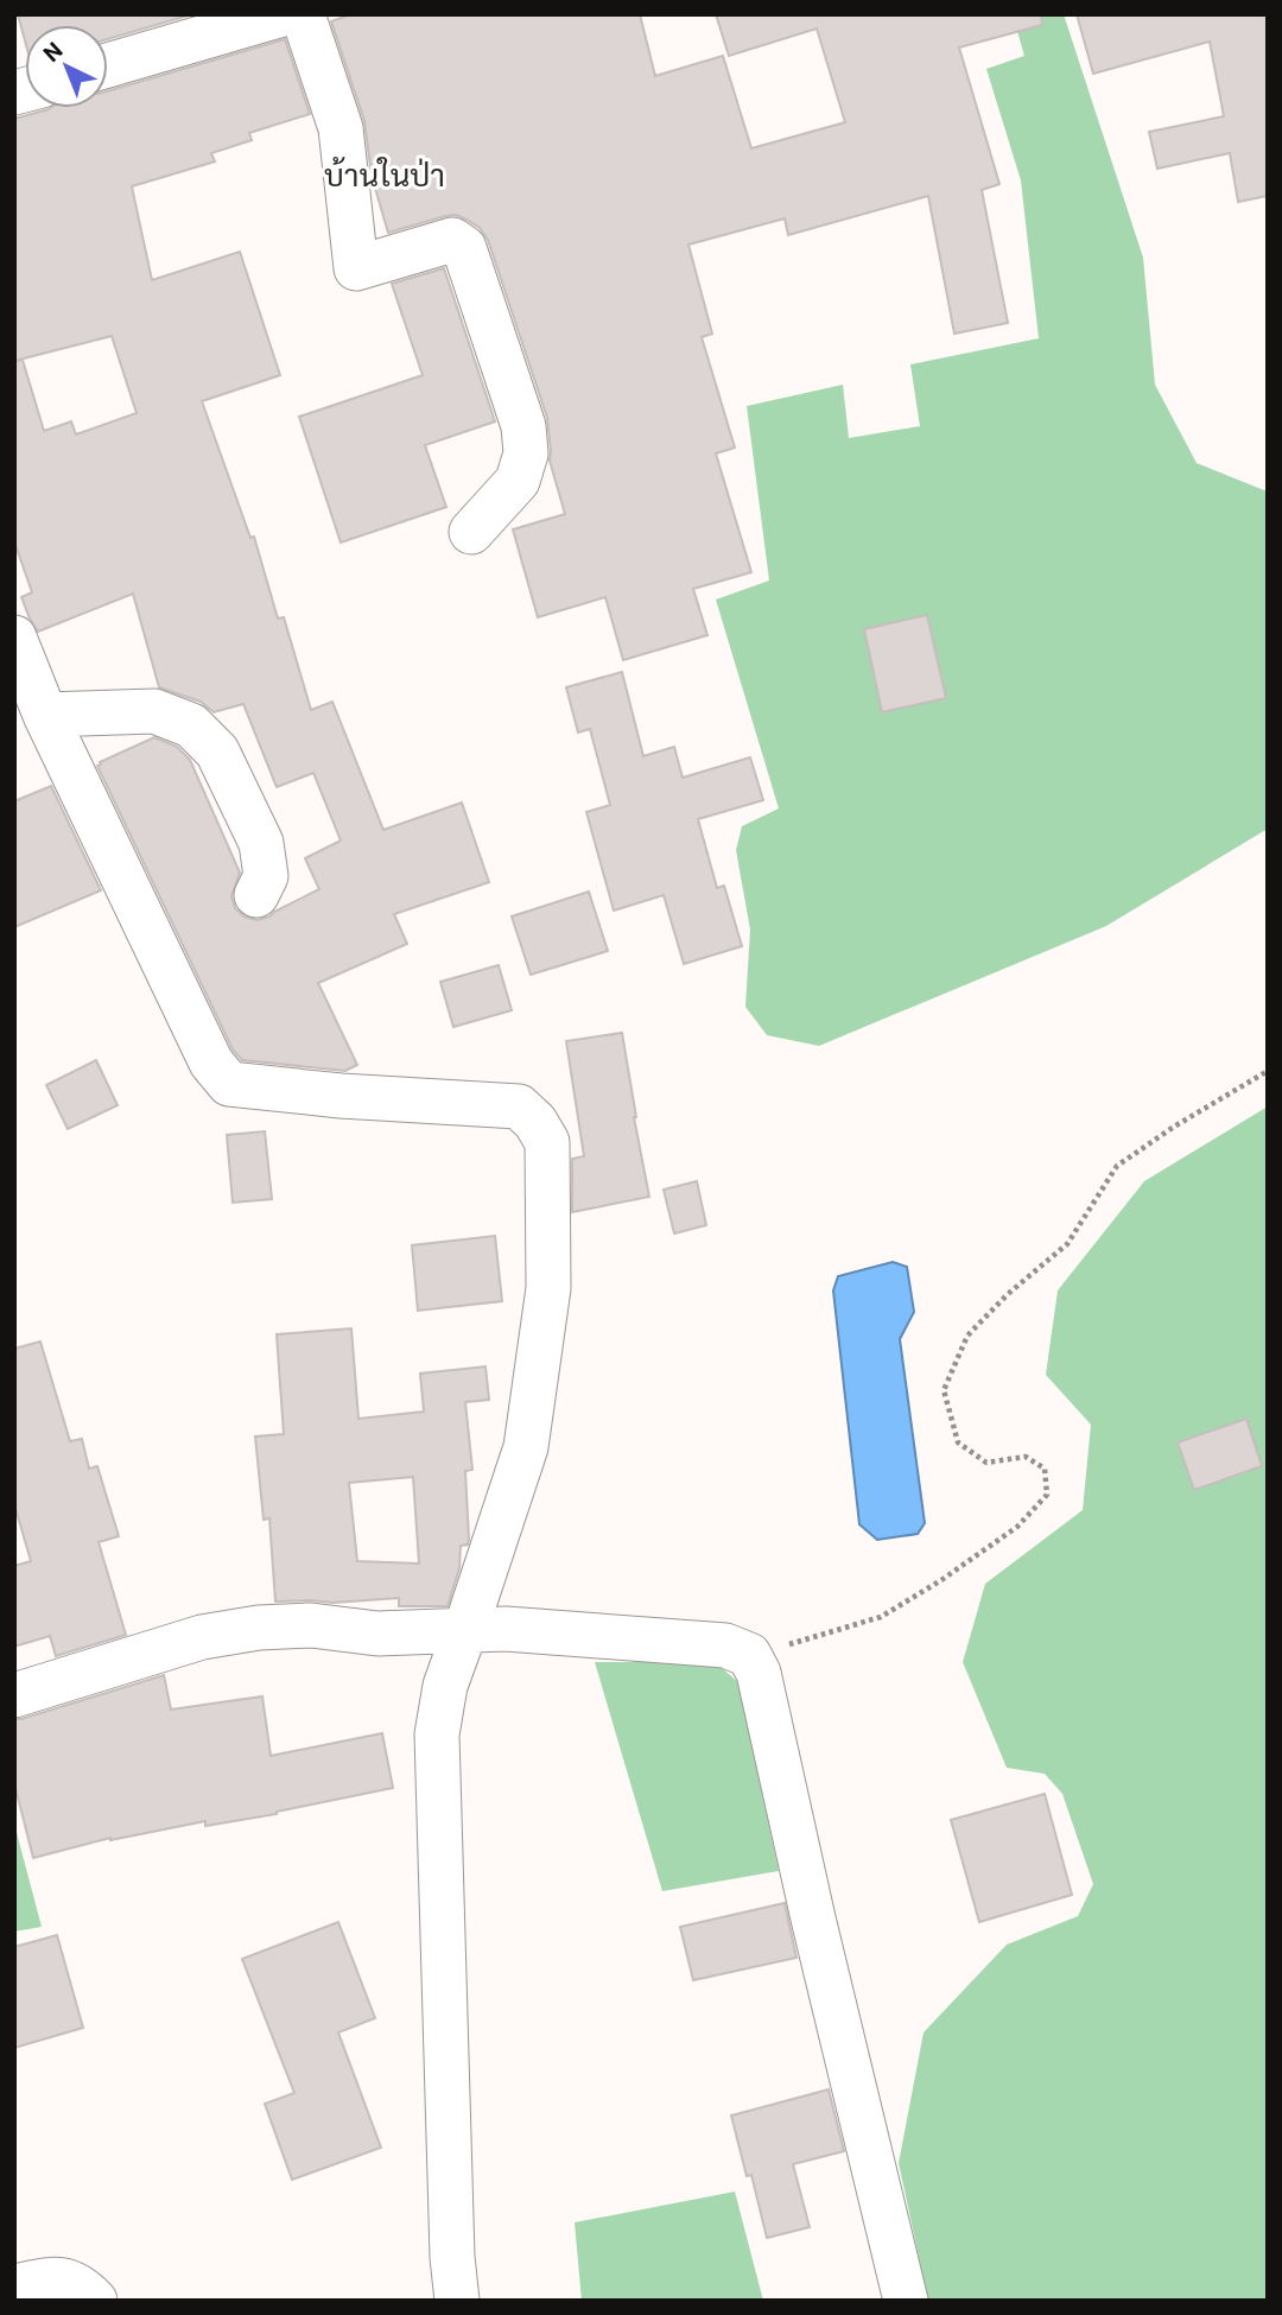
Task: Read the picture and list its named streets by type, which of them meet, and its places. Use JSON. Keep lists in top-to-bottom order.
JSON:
{
  "districts": ["บ้านในป่า"],
  "north": "top left"
}
